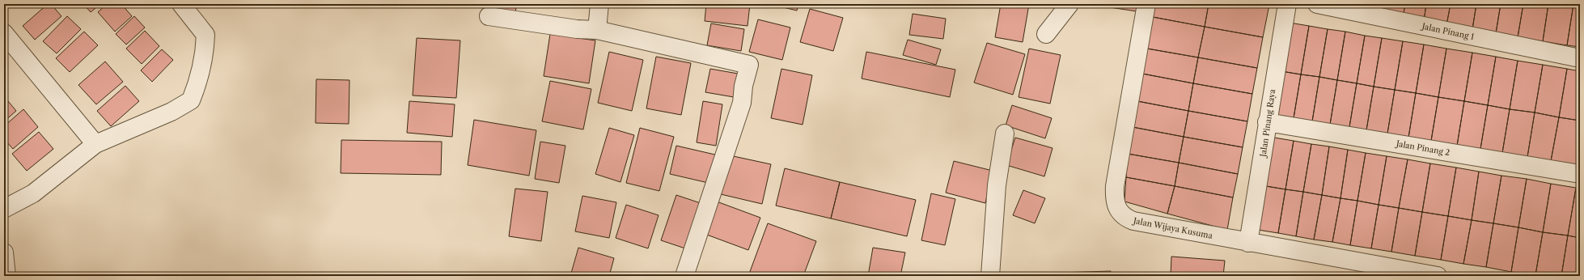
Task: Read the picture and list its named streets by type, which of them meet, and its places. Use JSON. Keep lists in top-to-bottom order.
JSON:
{
  "streets": {
    "street": [
      "Jalan Pinang 1",
      "Jalan Pinang Raya",
      "Jalan Pinang 2",
      "Jalan Wijaya Kusuma"
    ]
  },
  "crossings": [
    ["Jalan Pinang Raya", "Jalan Pinang 2"],
    ["Jalan Pinang Raya", "Jalan Wijaya Kusuma"]
  ]
}
